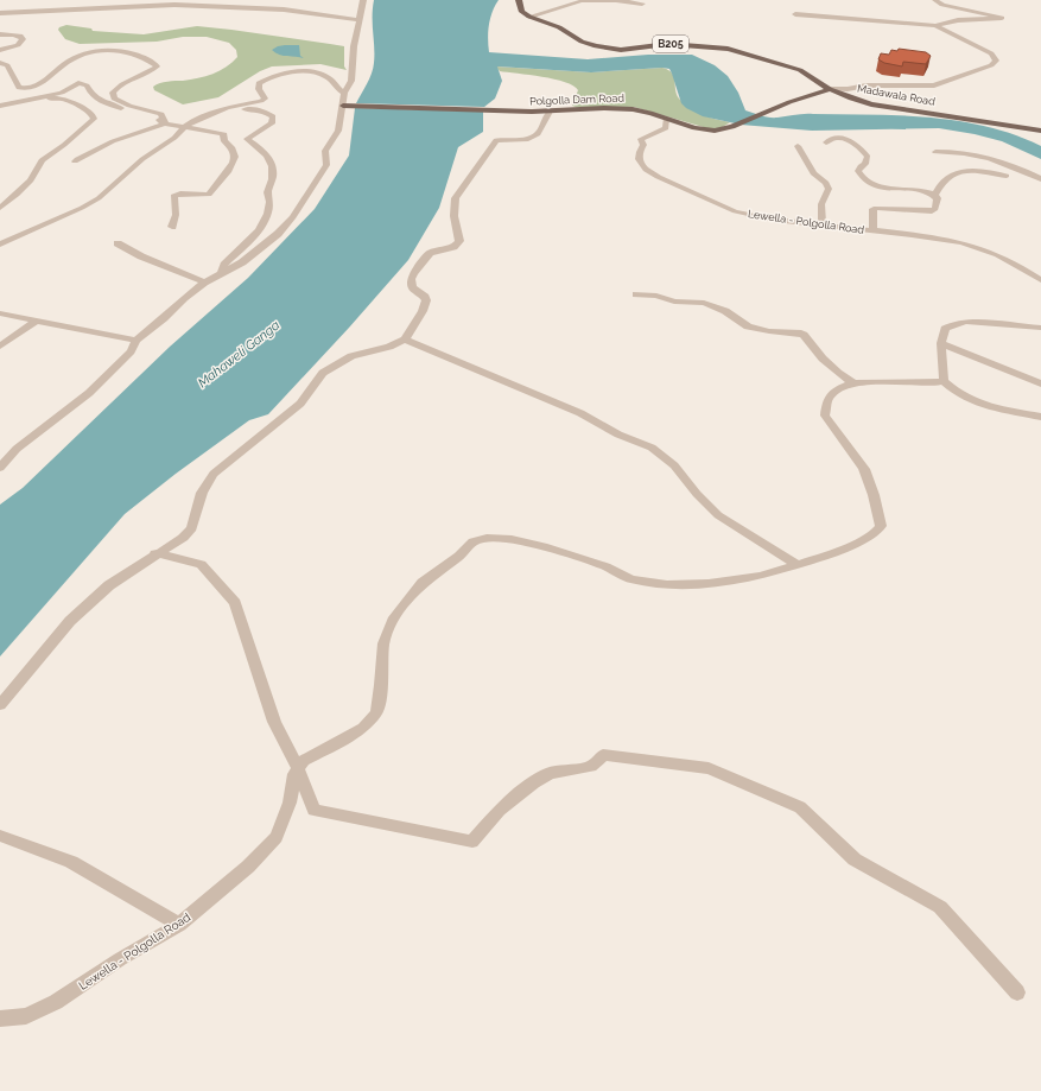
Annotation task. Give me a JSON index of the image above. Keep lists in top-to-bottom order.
{
  "streets": {
    "main road": ["B205", "Madawala Road", "Polgolla Dam Road"],
    "street": ["Lewella - Polgolla Road"]
  },
  "crossings": [
    ["Madawala Road", "Polgolla Dam Road"],
    ["Polgolla Dam Road", "Lewella - Polgolla Road"]
  ],
  "water": ["Mahaweli Ganga"]
}
